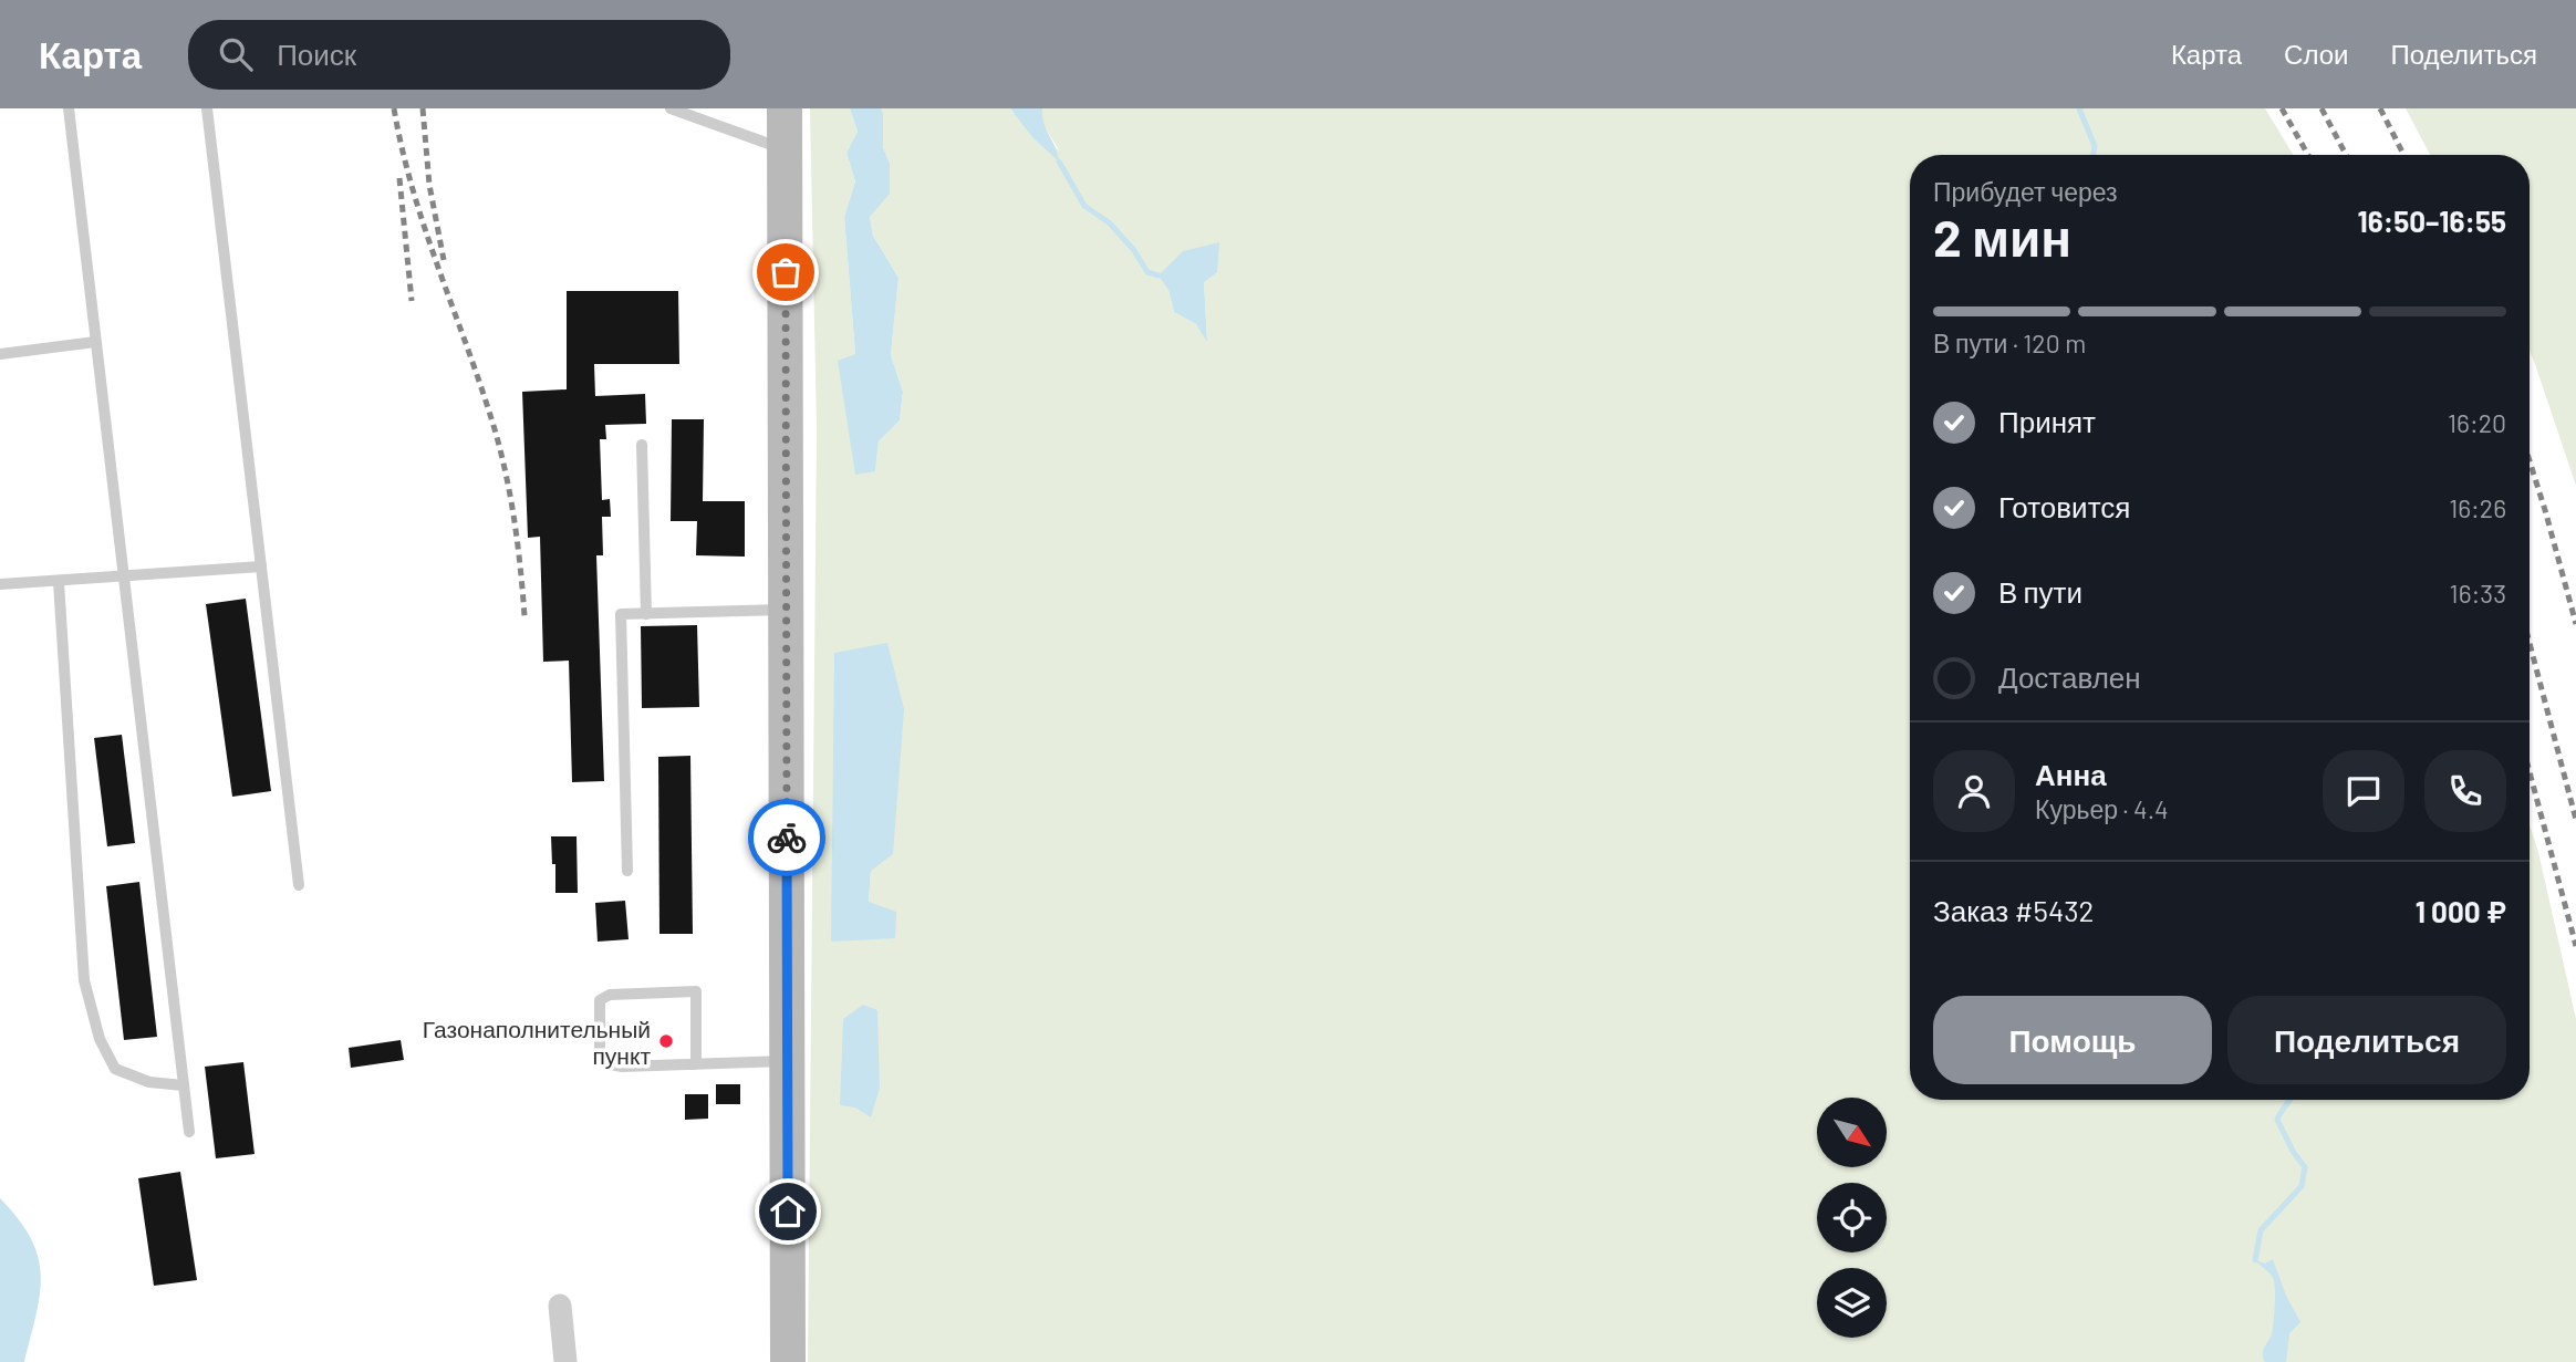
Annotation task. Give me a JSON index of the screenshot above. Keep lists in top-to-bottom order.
{
  "places": ["Газонаполнительный пункт"],
  "north": "bottom right",
  "page": {
    "header": "Карта",
    "search": "Поиск",
    "nav": ["Карта", "Слои", "Поделиться"],
    "heading": ["2 мин", "Прибудет через", "16:50–16:55"],
    "panel": [
      "Анна",
      "Курьер · 4.4",
      "Заказ #5432",
      "1 000 ₽"
    ],
    "bar": "В пути · 120 m",
    "list": [
      ["Принят", "16:20"],
      ["Готовится", "16:26"],
      ["В пути", "16:33"],
      "Доставлен"
    ],
    "buttons": ["Помощь", "Поделиться"]
  }
}
